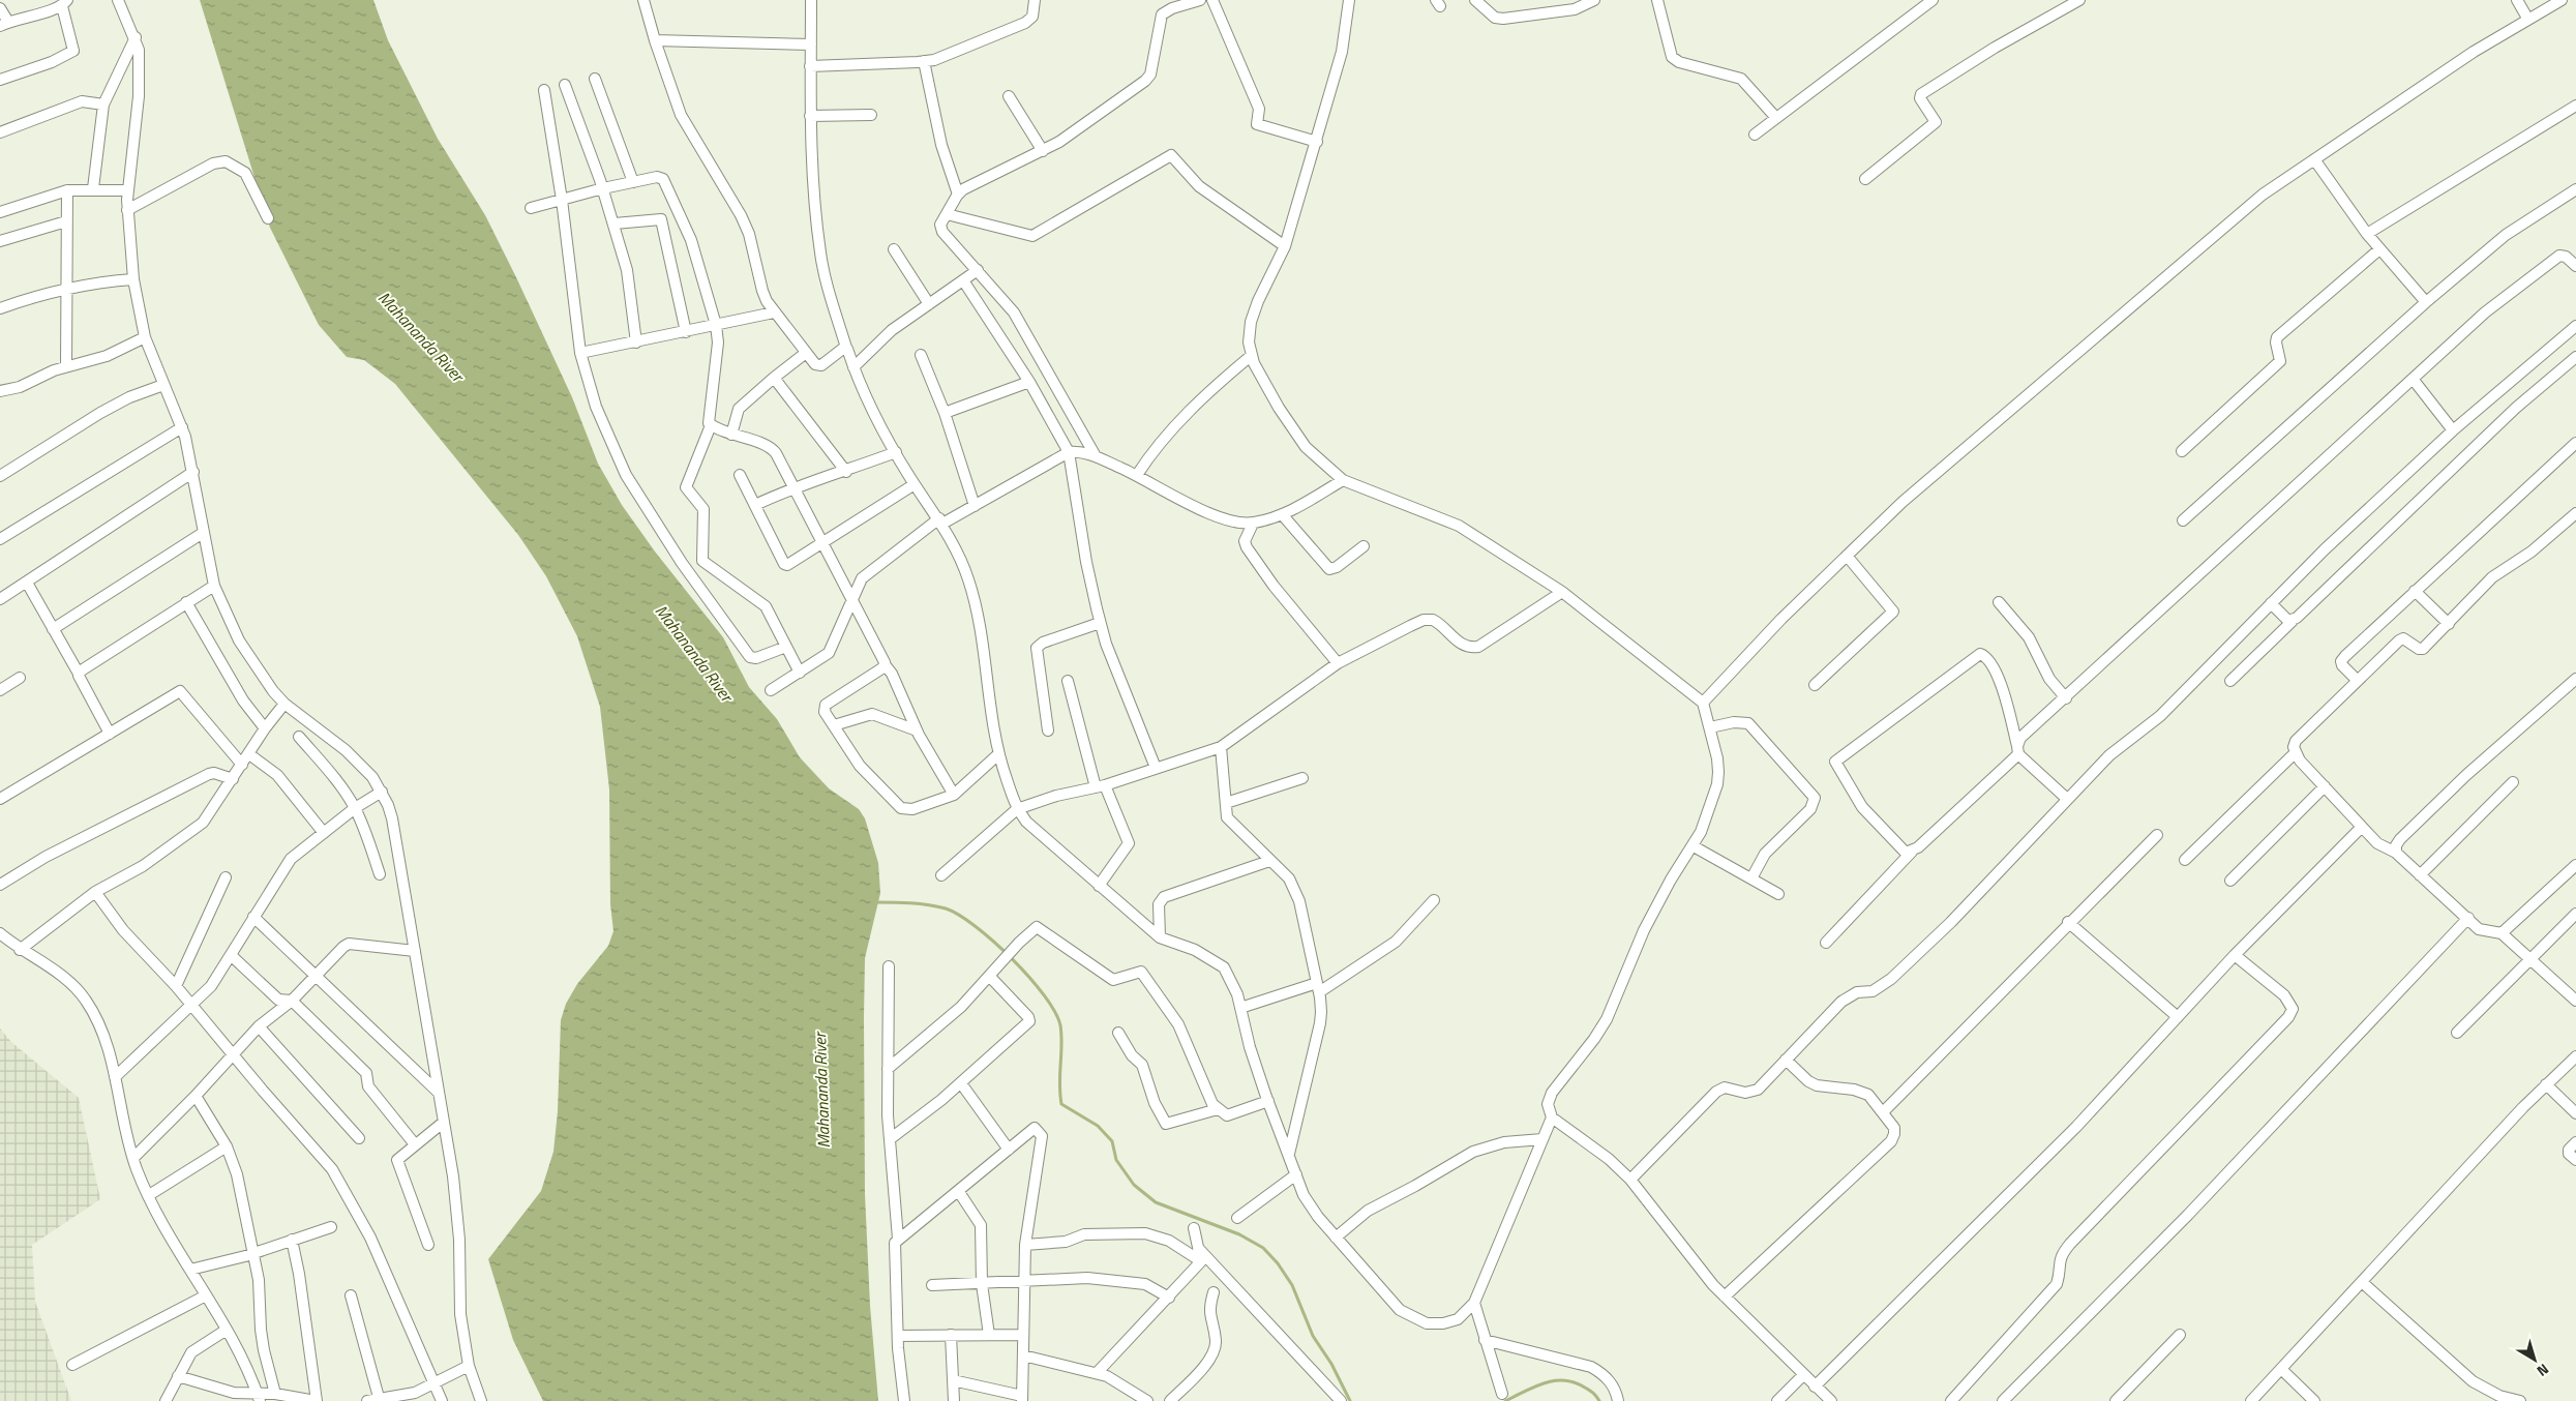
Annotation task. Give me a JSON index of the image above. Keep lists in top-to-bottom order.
{
  "water": ["Mahananda River"],
  "north": "bottom right"
}
